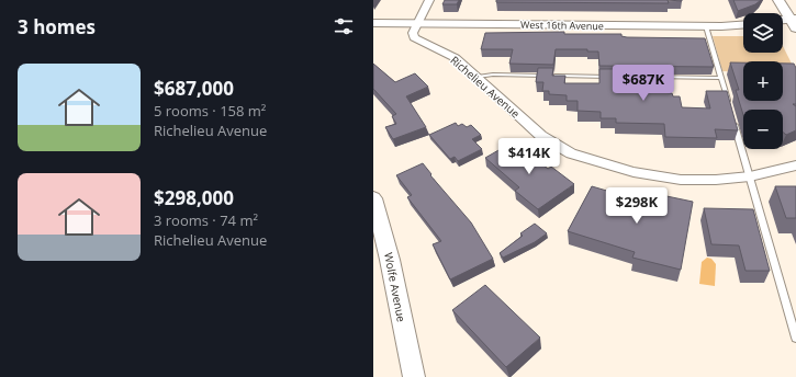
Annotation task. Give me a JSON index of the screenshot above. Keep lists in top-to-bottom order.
{
  "streets": {
    "street": ["West 16th Avenue", "Richelieu Avenue", "Wolfe Avenue"]
  },
  "crossings": [
    ["West 16th Avenue", "Richelieu Avenue"]
  ],
  "page": {
    "heading": "3 homes",
    "map_buttons": ["+", "−"],
    "list": [
      {
        "name": "$687,000",
        "note": "5 rooms · 158 m² · Richelieu Avenue"
      },
      {
        "name": "$298,000",
        "note": "3 rooms · 74 m² · Richelieu Avenue"
      }
    ],
    "price": ["$687K", "$414K", "$298K"]
  }
}
